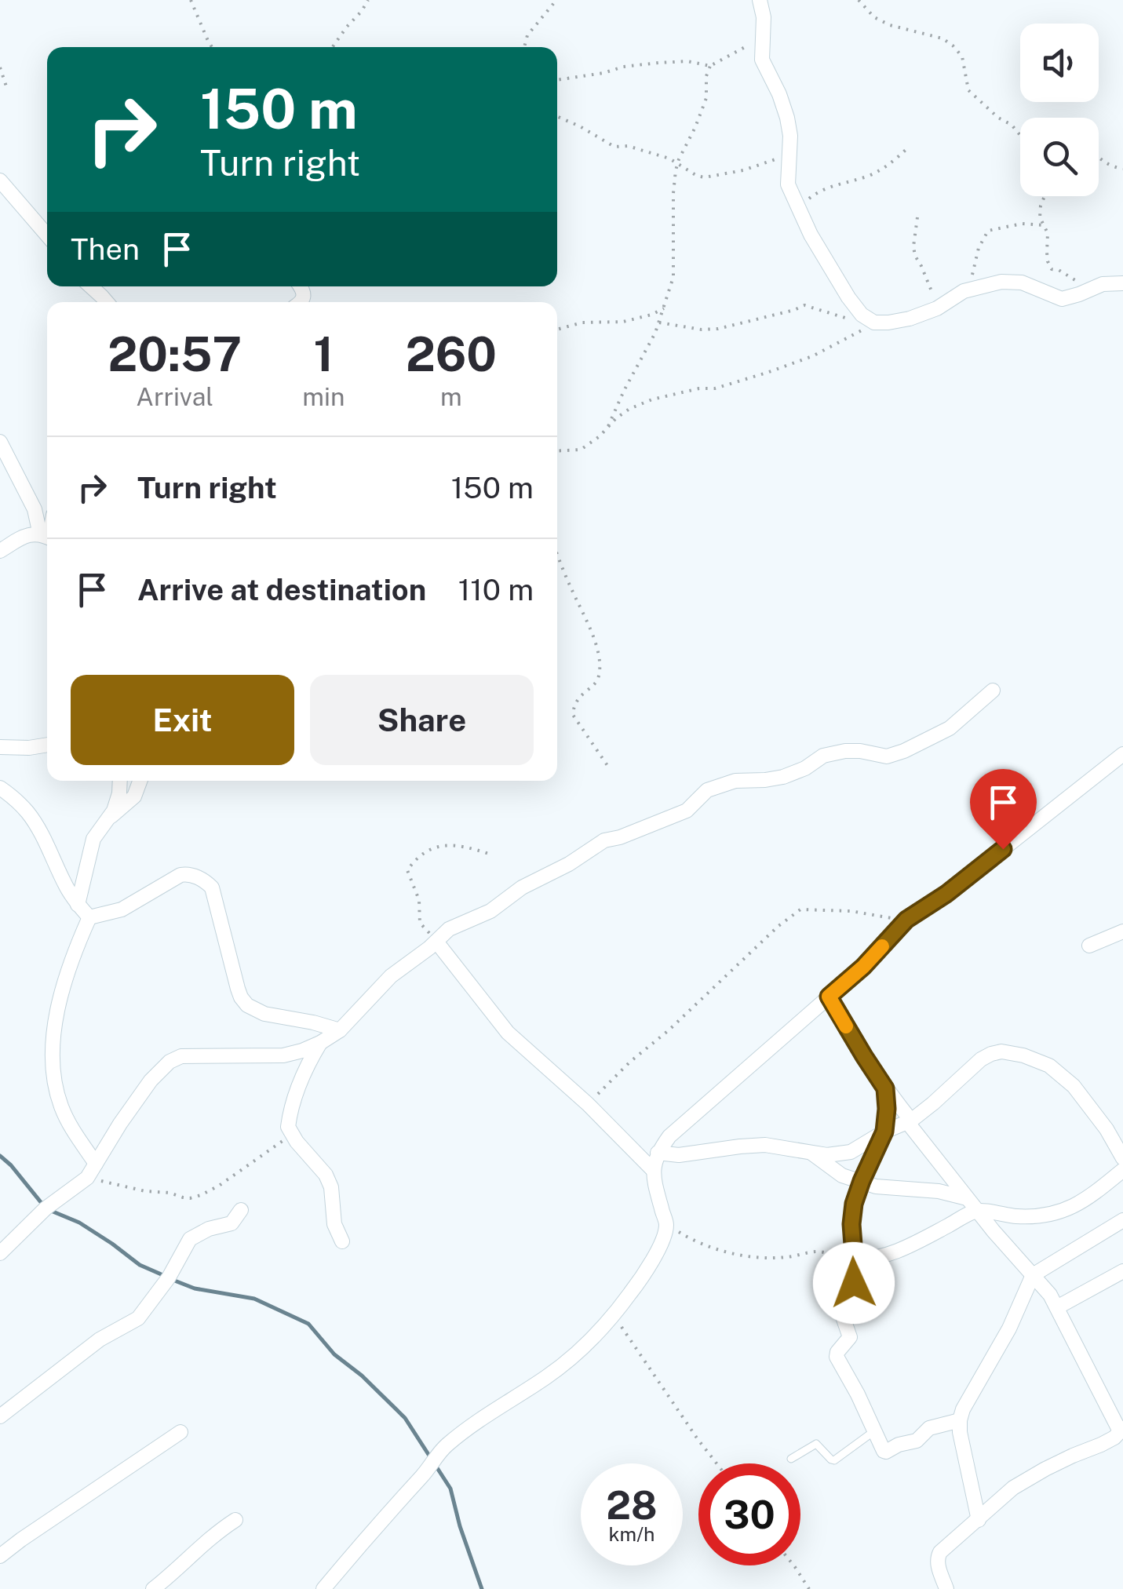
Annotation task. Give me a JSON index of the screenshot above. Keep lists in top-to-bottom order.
{
  "page": {
    "turn": ["150 m", "Turn right"],
    "then": "Then",
    "eta": [
      "20:57",
      "Arrival",
      "1",
      "min",
      "260",
      "m"
    ],
    "list": [
      {
        "name": "Turn right",
        "value": "150 m"
      },
      {
        "name": "Arrive at destination",
        "value": "110 m"
      }
    ],
    "buttons": ["Exit", "Share"],
    "speed": "28 km/h",
    "limit": "30"
  }
}
